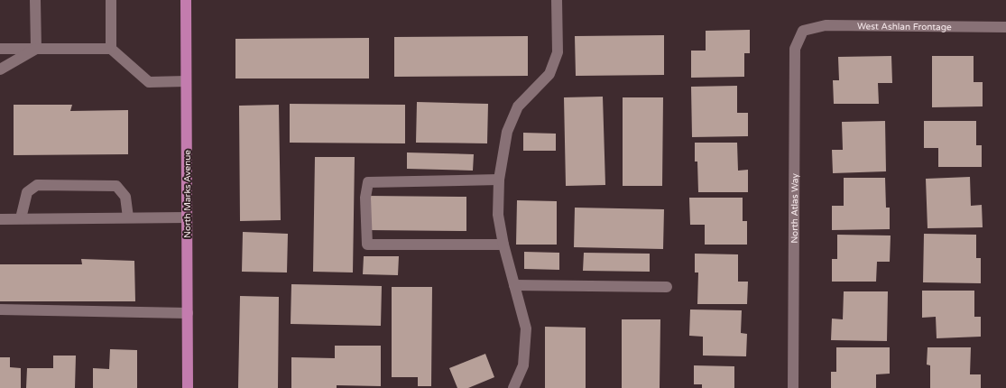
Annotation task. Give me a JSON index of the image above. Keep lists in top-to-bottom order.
{
  "streets": {
    "main road": ["North Marks Avenue"],
    "street": ["West Ashlan Frontage", "North Atlas Way"]
  },
  "crossings": [
    ["West Ashlan Frontage", "North Atlas Way"]
  ]
}
